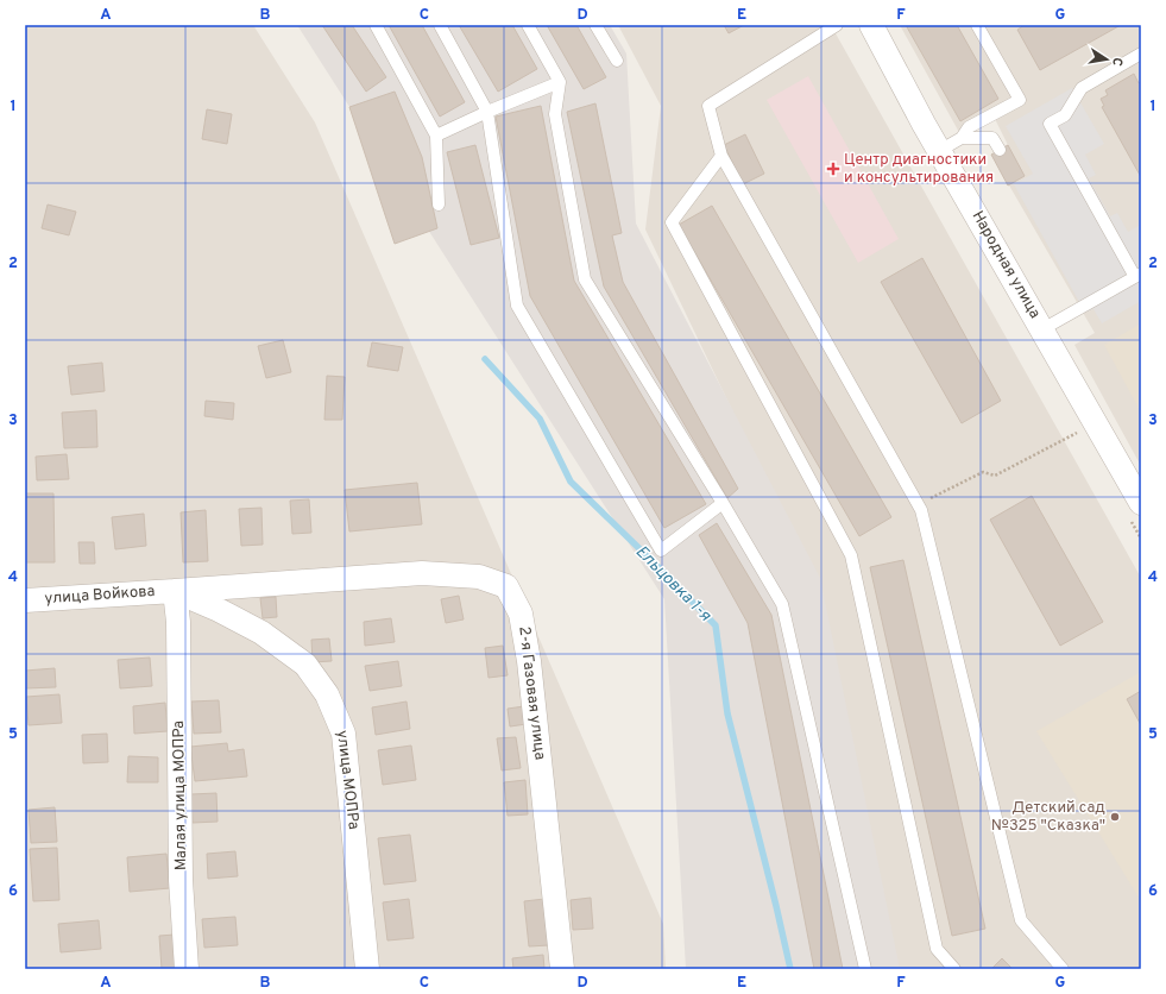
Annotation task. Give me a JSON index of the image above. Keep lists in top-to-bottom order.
{
  "streets": {
    "street": [
      "Народная улица",
      "улица Войкова",
      "2-я Газовая улица",
      "улица МОПРа",
      "Малая улица МОПРа"
    ]
  },
  "crossings": [
    ["улица Войкова", "2-я Газовая улица"],
    ["улица Войкова", "улица МОПРа"],
    ["улица Войкова", "Малая улица МОПРа"],
    ["2-я Газовая улица", "улица МОПРа"],
    ["2-я Газовая улица", "Малая улица МОПРа"],
    ["улица МОПРа", "Малая улица МОПРа"]
  ],
  "water": ["Ельцовка 1-я"],
  "places": {
    "health": ["Центр диагностики и консультирования"],
    "other": ["Детский сад №325 \"Сказка\""]
  },
  "north": "right",
  "grid": {
    "columns": [
      "A",
      "B",
      "C",
      "D",
      "E",
      "F",
      "G"
    ],
    "rows": [
      "1",
      "2",
      "3",
      "4",
      "5",
      "6"
    ]
  }
}
